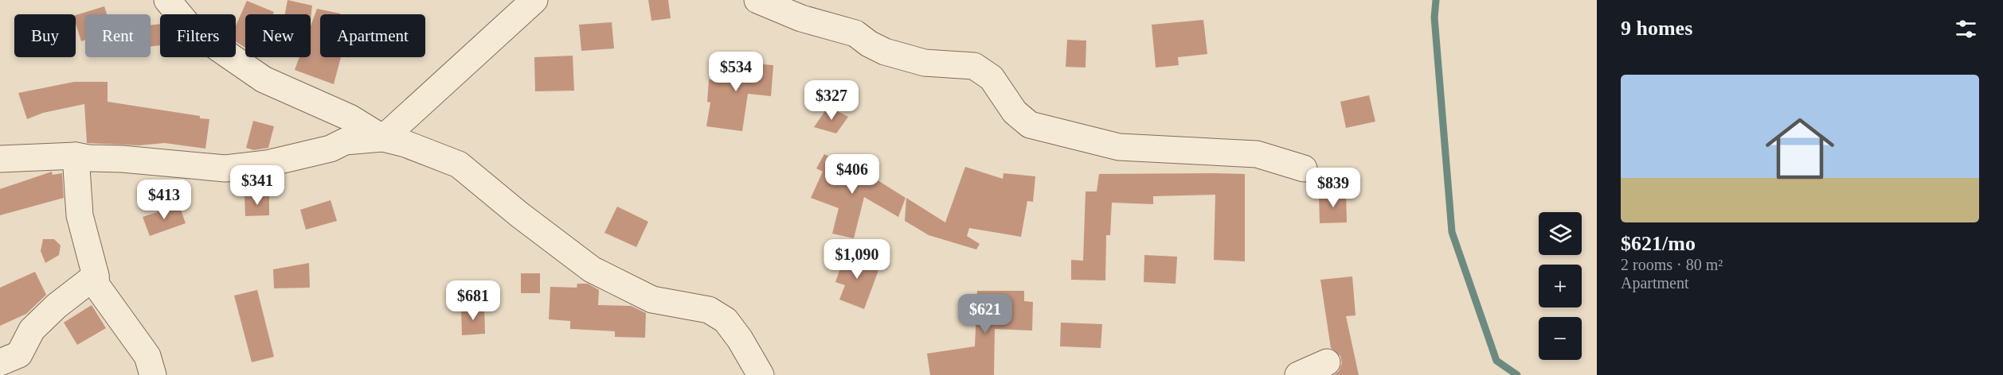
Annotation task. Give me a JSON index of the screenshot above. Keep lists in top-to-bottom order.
{
  "page": {
    "heading": "9 homes",
    "chip": [
      "Buy",
      "Rent",
      "Filters",
      "New",
      "Apartment"
    ],
    "price": [
      "$534",
      "$327",
      "$406",
      "$341",
      "$839",
      "$413",
      "$1,090",
      "$681",
      "$621"
    ],
    "list": [
      {
        "name": "$621/mo",
        "note": "2 rooms · 80 m² · Apartment"
      }
    ],
    "map_buttons": ["+", "−"]
  }
}
